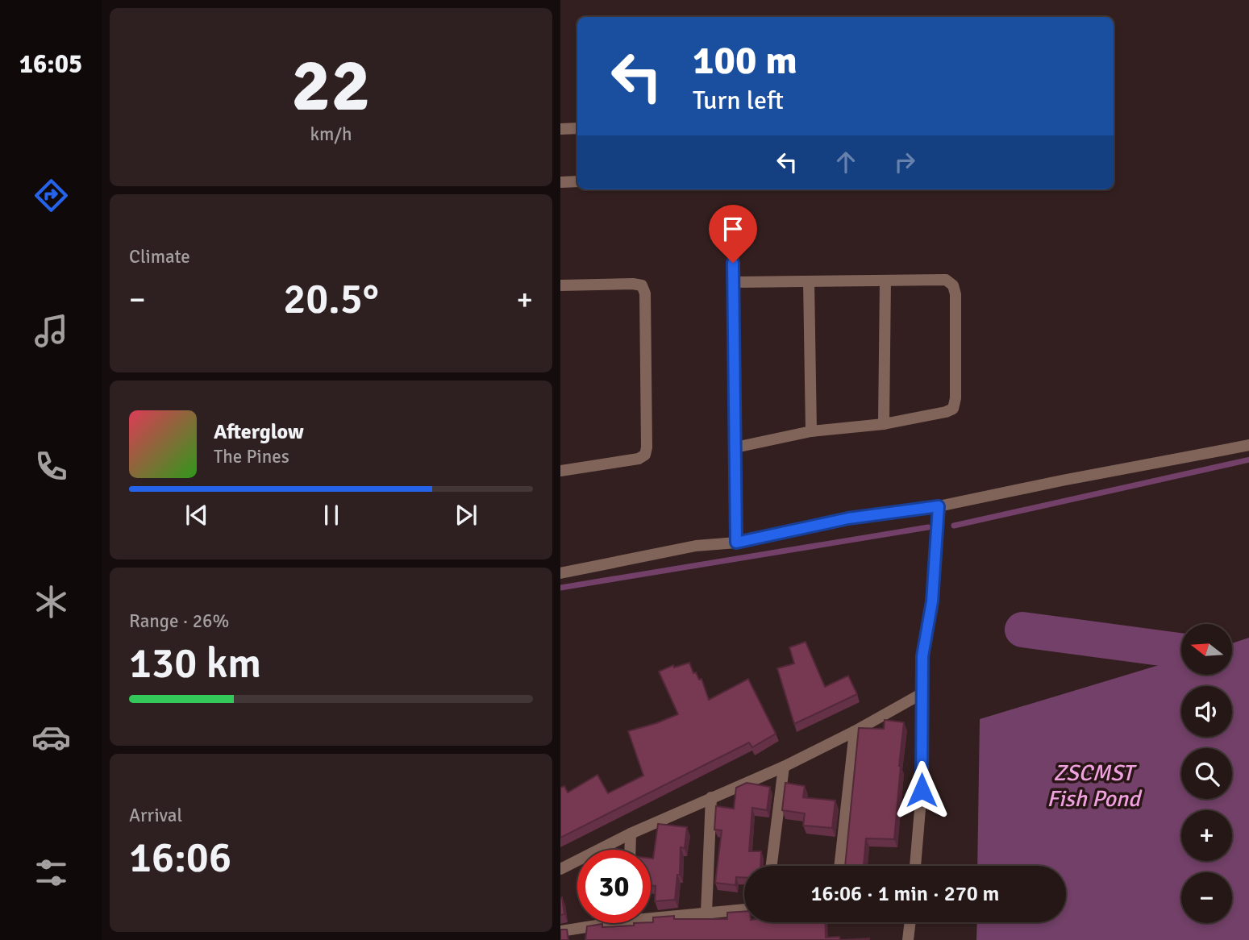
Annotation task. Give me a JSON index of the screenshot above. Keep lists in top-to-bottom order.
{
  "water": ["ZSCMST Fish Pond"],
  "north": "left",
  "page": {
    "tabs": "16:05",
    "tile": [
      ["22", "km/h"],
      "Climate",
      ["Range · 26%", "130 km"],
      ["Arrival", "16:06"]
    ],
    "turn": ["100 m", "Turn left"],
    "heat": ["−", "20.5°", "+"],
    "song": ["Afterglow", "The Pines"],
    "map_buttons": ["+", "−"],
    "limit": "30",
    "trip": "16:06 · 1 min · 270 m"
  }
}
